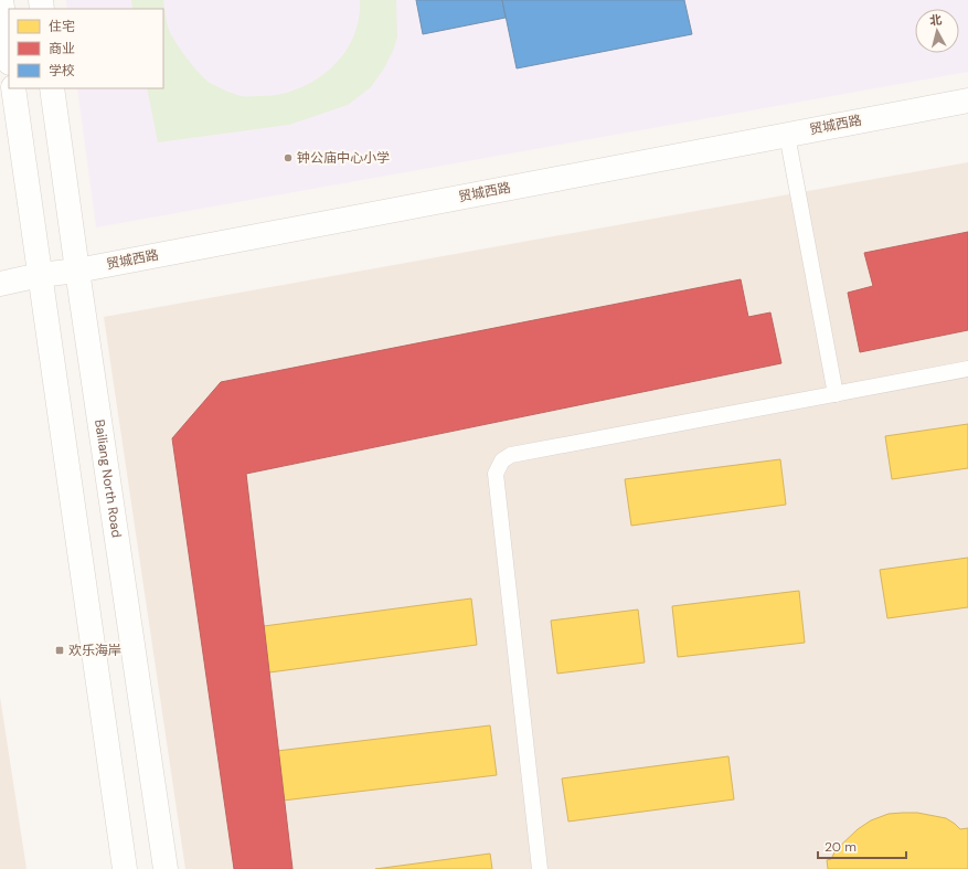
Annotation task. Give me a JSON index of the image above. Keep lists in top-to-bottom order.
{
  "streets": {
    "street": ["贸城西路", "Bailiang North Road"]
  },
  "crossings": [
    ["贸城西路", "Bailiang North Road"]
  ],
  "places": {
    "other": ["钟公庙中心小学"],
    "transit": ["欢乐海岸"]
  },
  "legend": ["住宅", "商业", "学校"],
  "scale_bar": "20 m",
  "north": "top"
}
